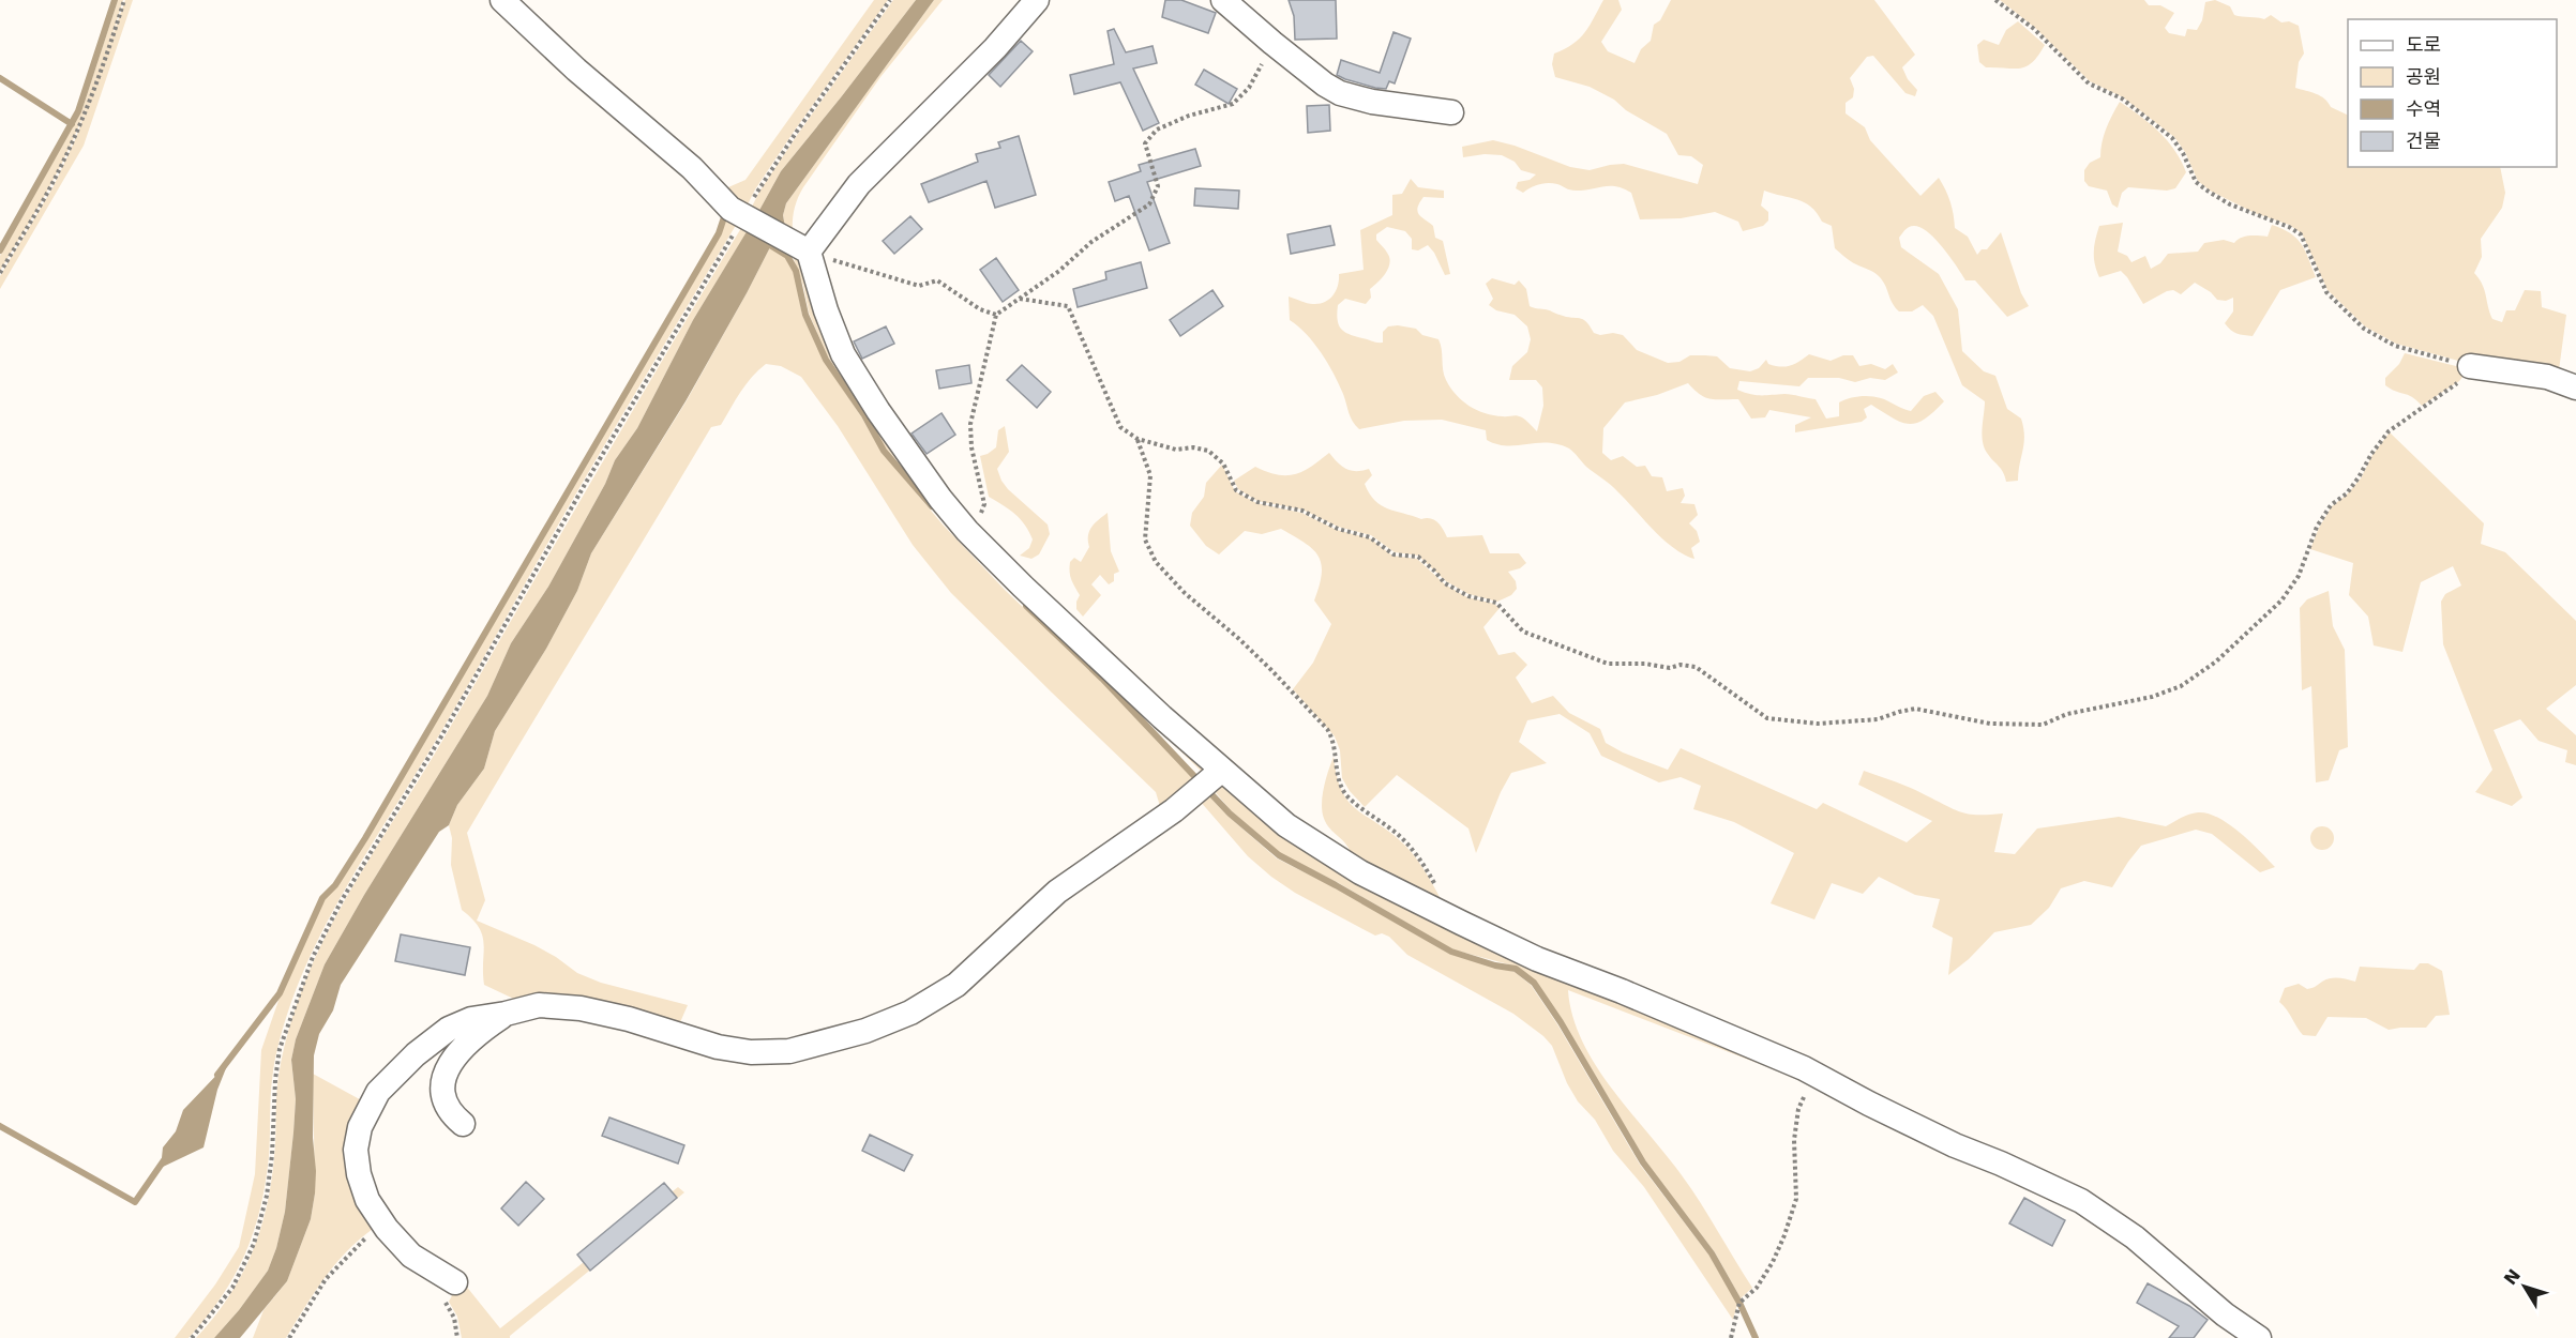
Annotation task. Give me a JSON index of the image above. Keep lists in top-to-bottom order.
{
  "legend": [
    "도로",
    "공원",
    "수역",
    "건물"
  ],
  "north": "top left"
}
